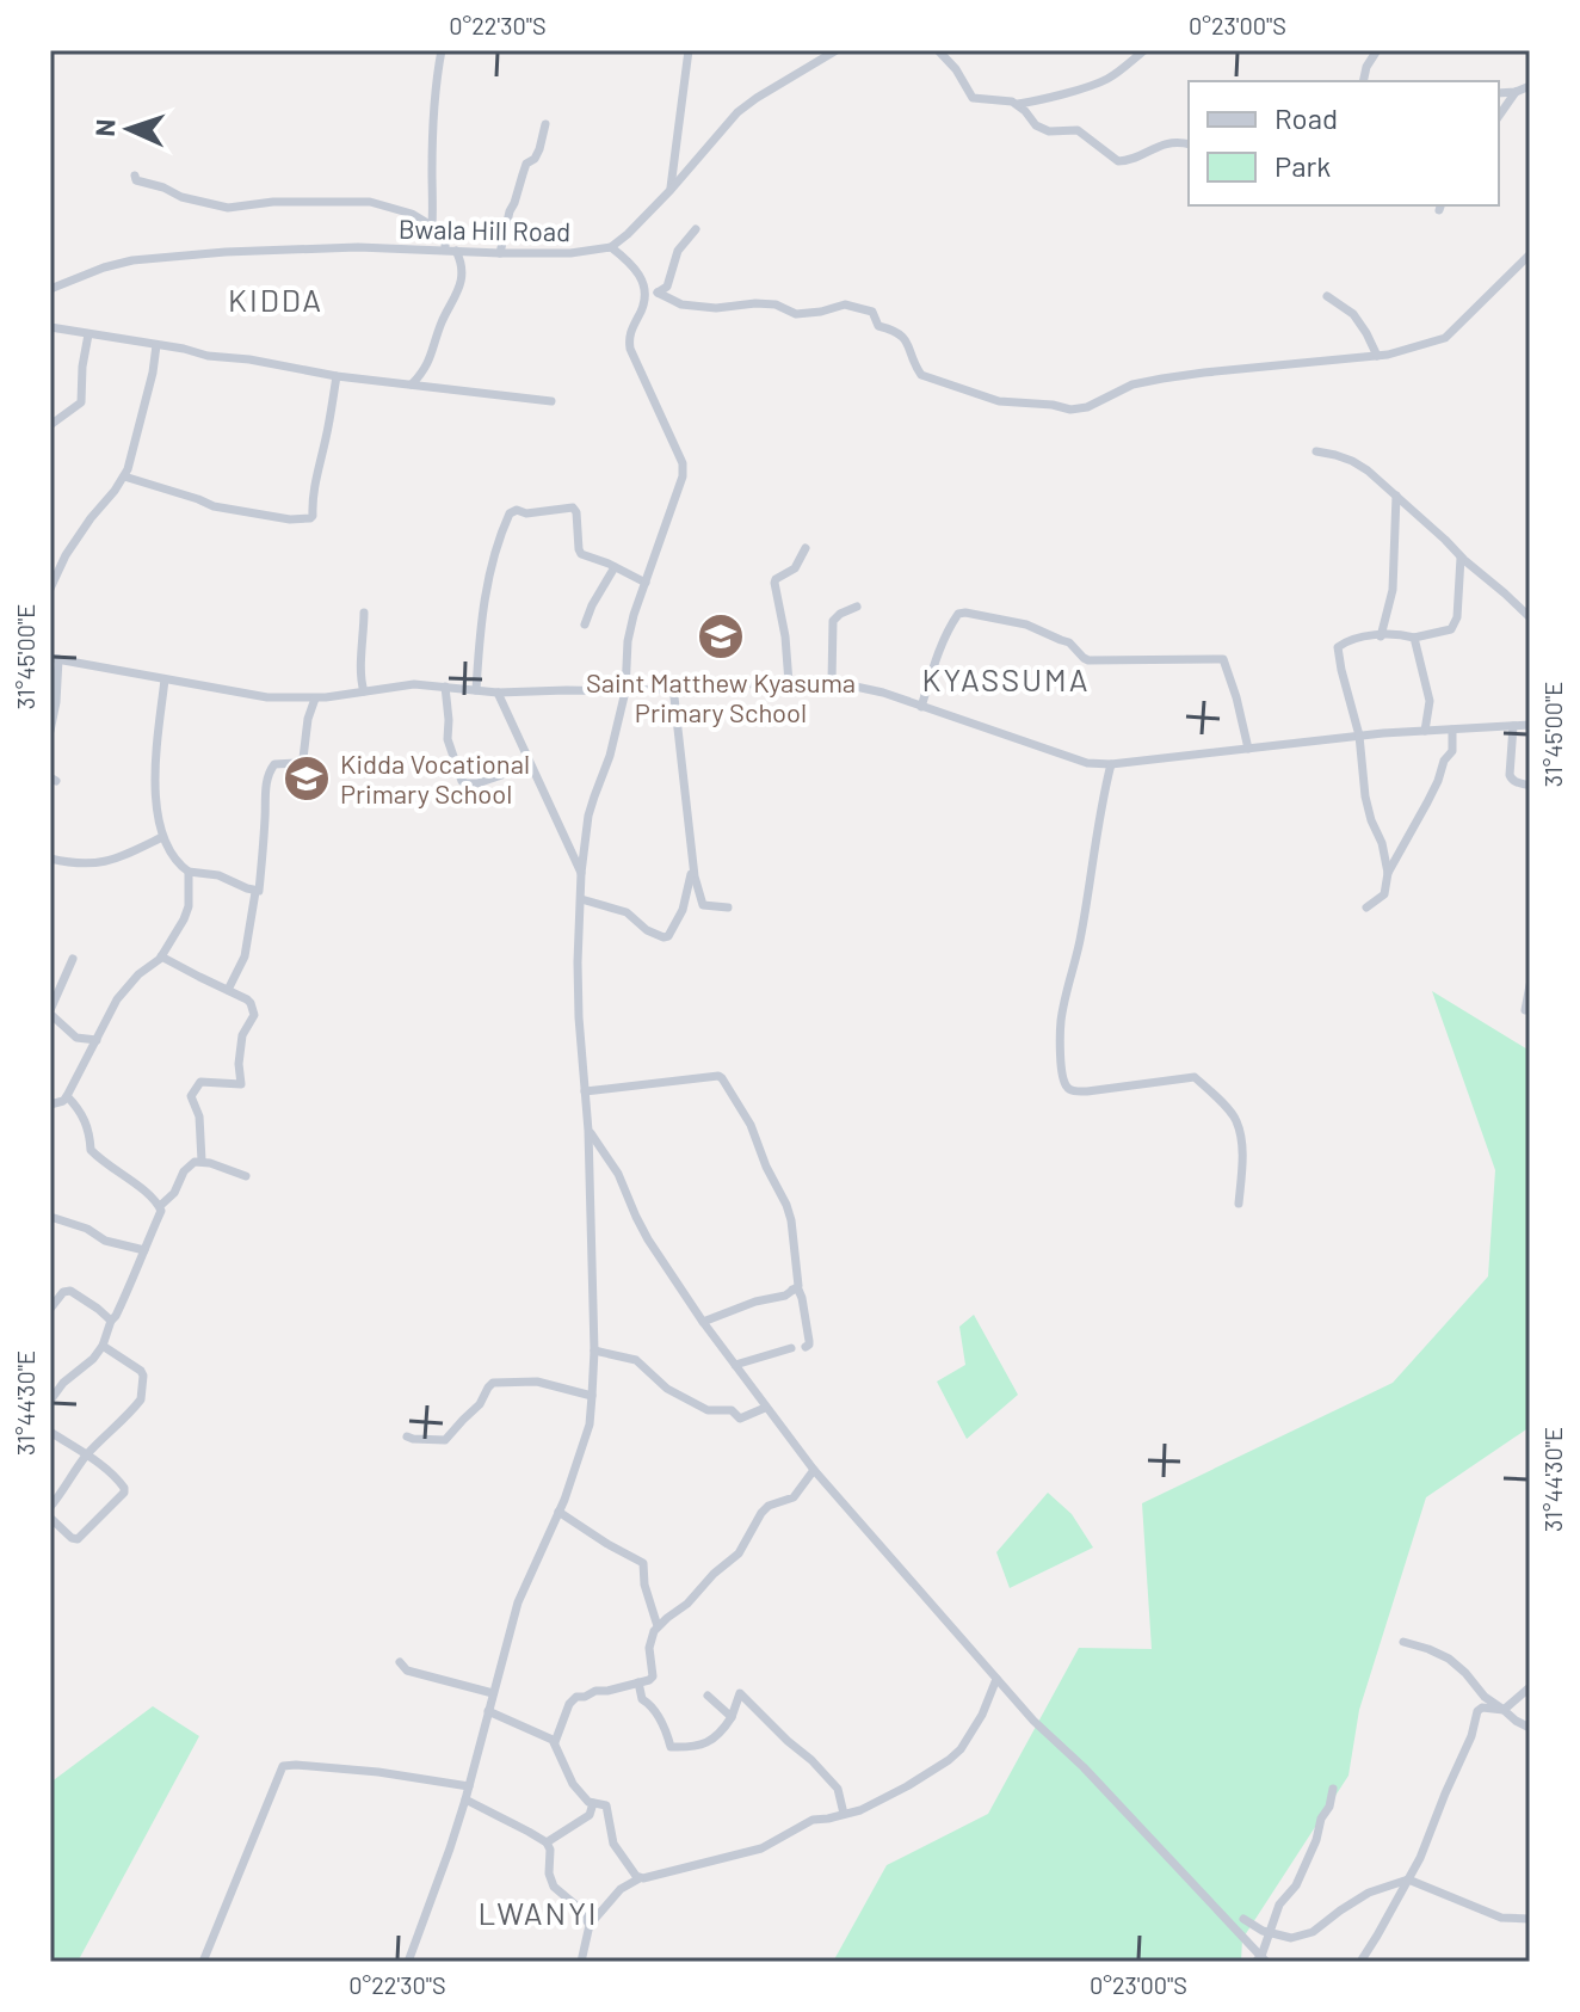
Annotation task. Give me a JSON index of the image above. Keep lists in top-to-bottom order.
{
  "streets": {
    "street": ["Bwala Hill Road"]
  },
  "districts": ["KIDDA", "KYASSUMA", "LWANYI"],
  "places": {
    "school or university": ["Saint Matthew Kyasuma Primary School", "Kidda Vocational Primary School"]
  },
  "legend": ["Road", "Park"],
  "north": "left",
  "coordinates": [
    "0°22'30\"S",
    "0°23'00\"S",
    "31°45'00\"E",
    "31°44'30\"E"
  ]
}
